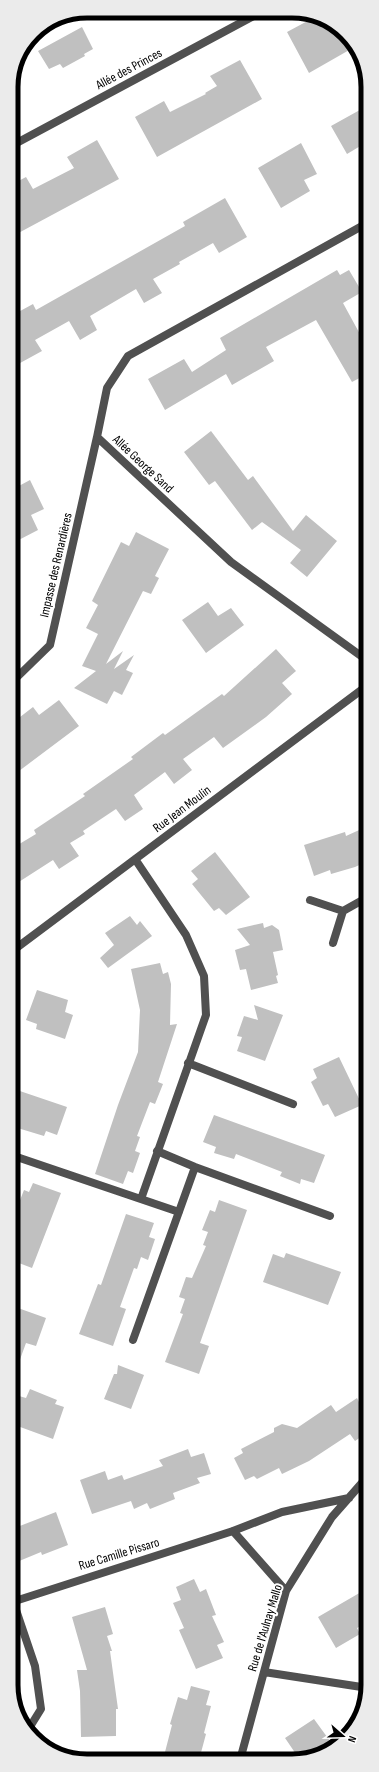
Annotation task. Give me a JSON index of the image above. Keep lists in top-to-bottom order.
{
  "streets": {
    "street": [
      "Allée des Princes",
      "Allée George Sand",
      "Impasse des Renardières",
      "Rue Jean Moulin",
      "Rue Camille Pissaro",
      "Rue de l'Aulnay Mallo"
    ]
  },
  "crossings": [
    ["Allée George Sand", "Impasse des Renardières"],
    ["Rue Camille Pissaro", "Rue de l'Aulnay Mallo"]
  ],
  "north": "right"
}
